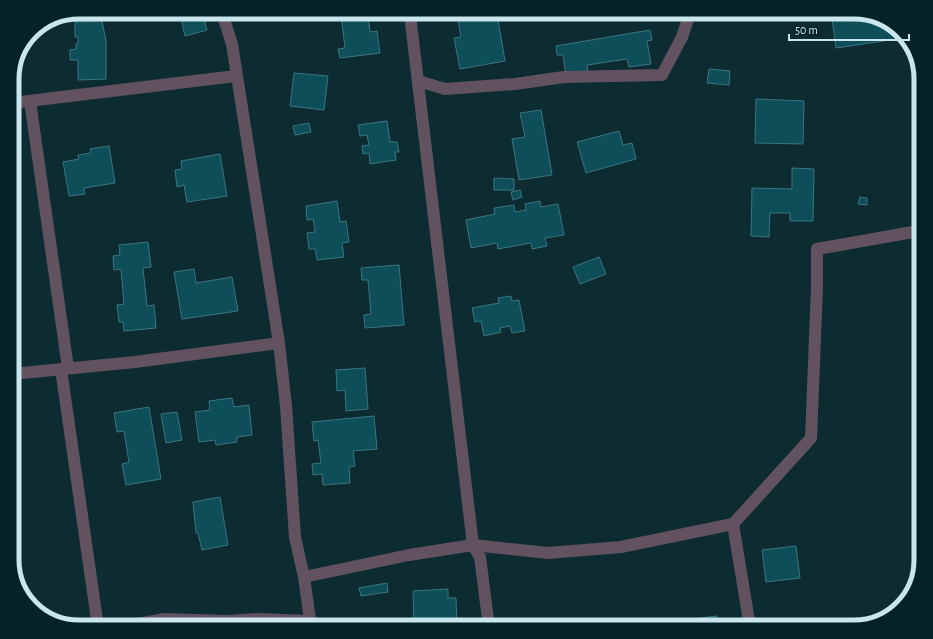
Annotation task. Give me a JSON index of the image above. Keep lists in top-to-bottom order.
{
  "scale_bar": "50 m"
}
